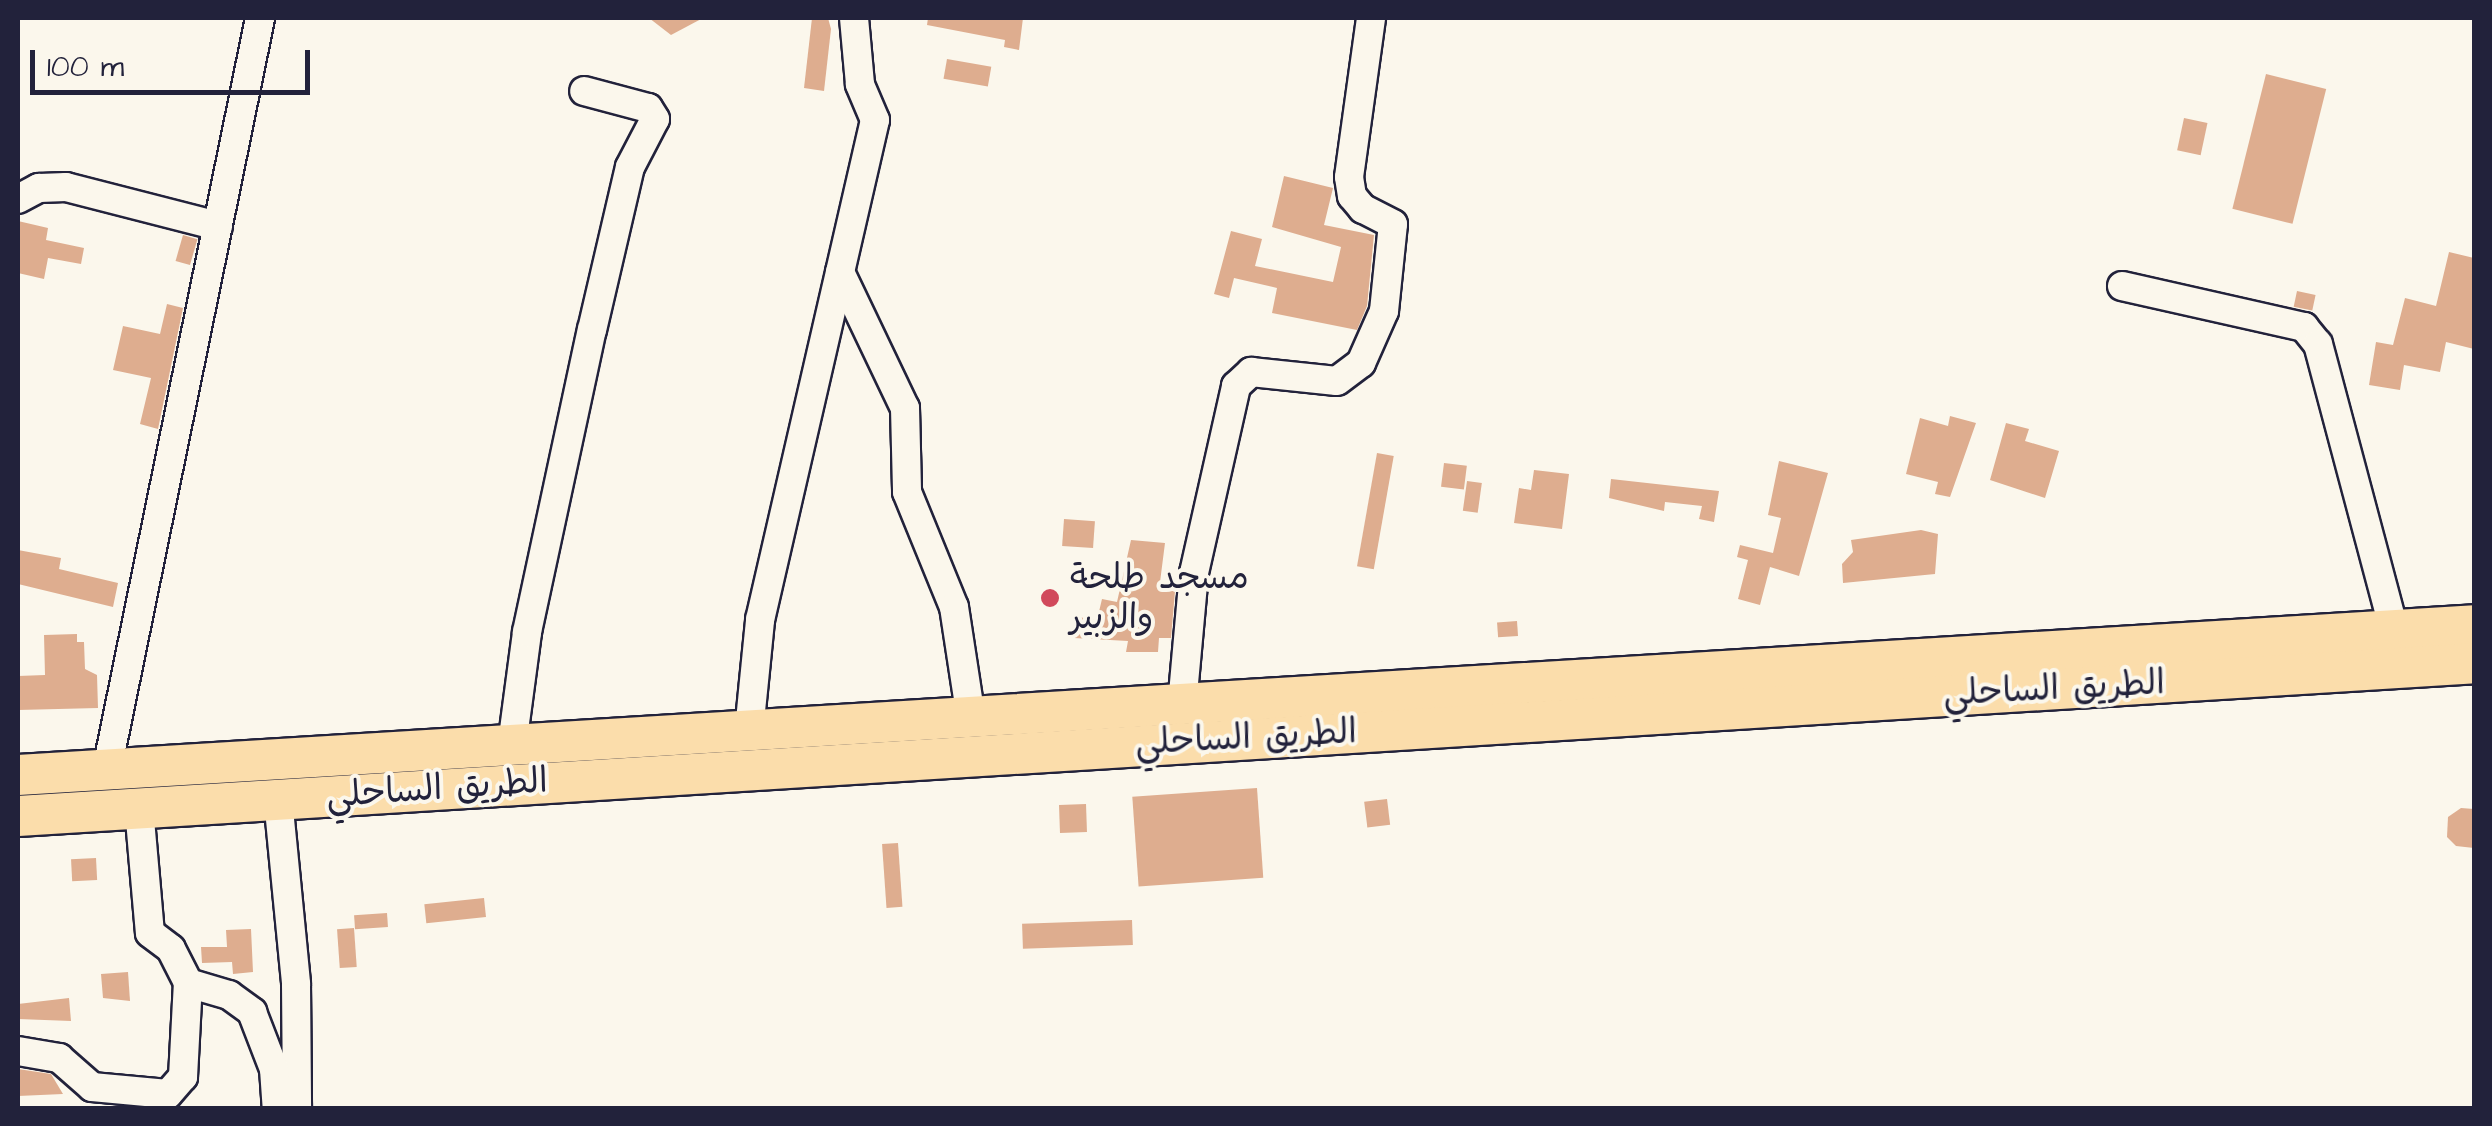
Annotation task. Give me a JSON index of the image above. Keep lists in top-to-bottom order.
{
  "streets": {
    "highway": ["الطريق الساحلي"]
  },
  "places": ["مسجد طلحة والزبير"],
  "scale_bar": "100 m"
}
